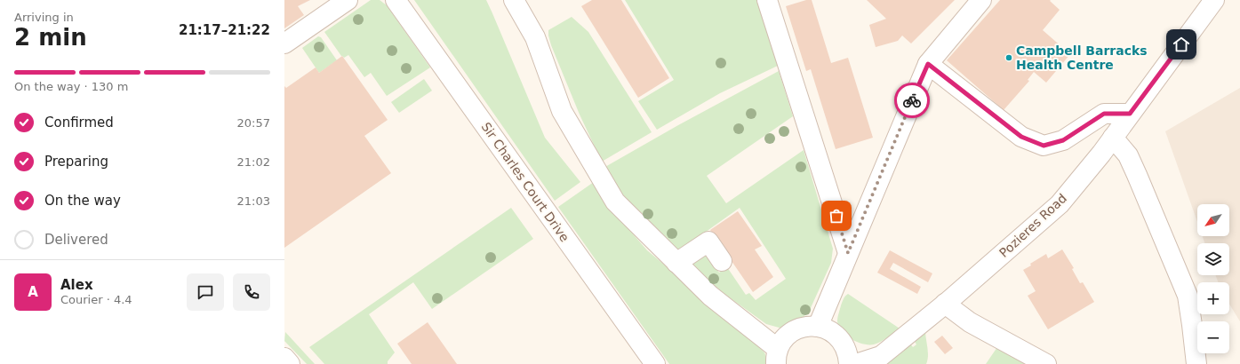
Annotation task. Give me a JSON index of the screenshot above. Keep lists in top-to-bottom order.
{
  "streets": {
    "street": ["Sir Charles Court Drive", "Pozieres Road"]
  },
  "places": ["Campbell Barracks Health Centre"],
  "north": "bottom left",
  "page": {
    "heading": ["2 min", "Arriving in", "21:17–21:22"],
    "panel": ["Alex", "Courier · 4.4"],
    "bar": "On the way · 130 m",
    "list": [
      ["Confirmed", "20:57"],
      ["Preparing", "21:02"],
      ["On the way", "21:03"],
      "Delivered"
    ],
    "map_buttons": ["+", "−"],
    "round": "A"
  }
}
